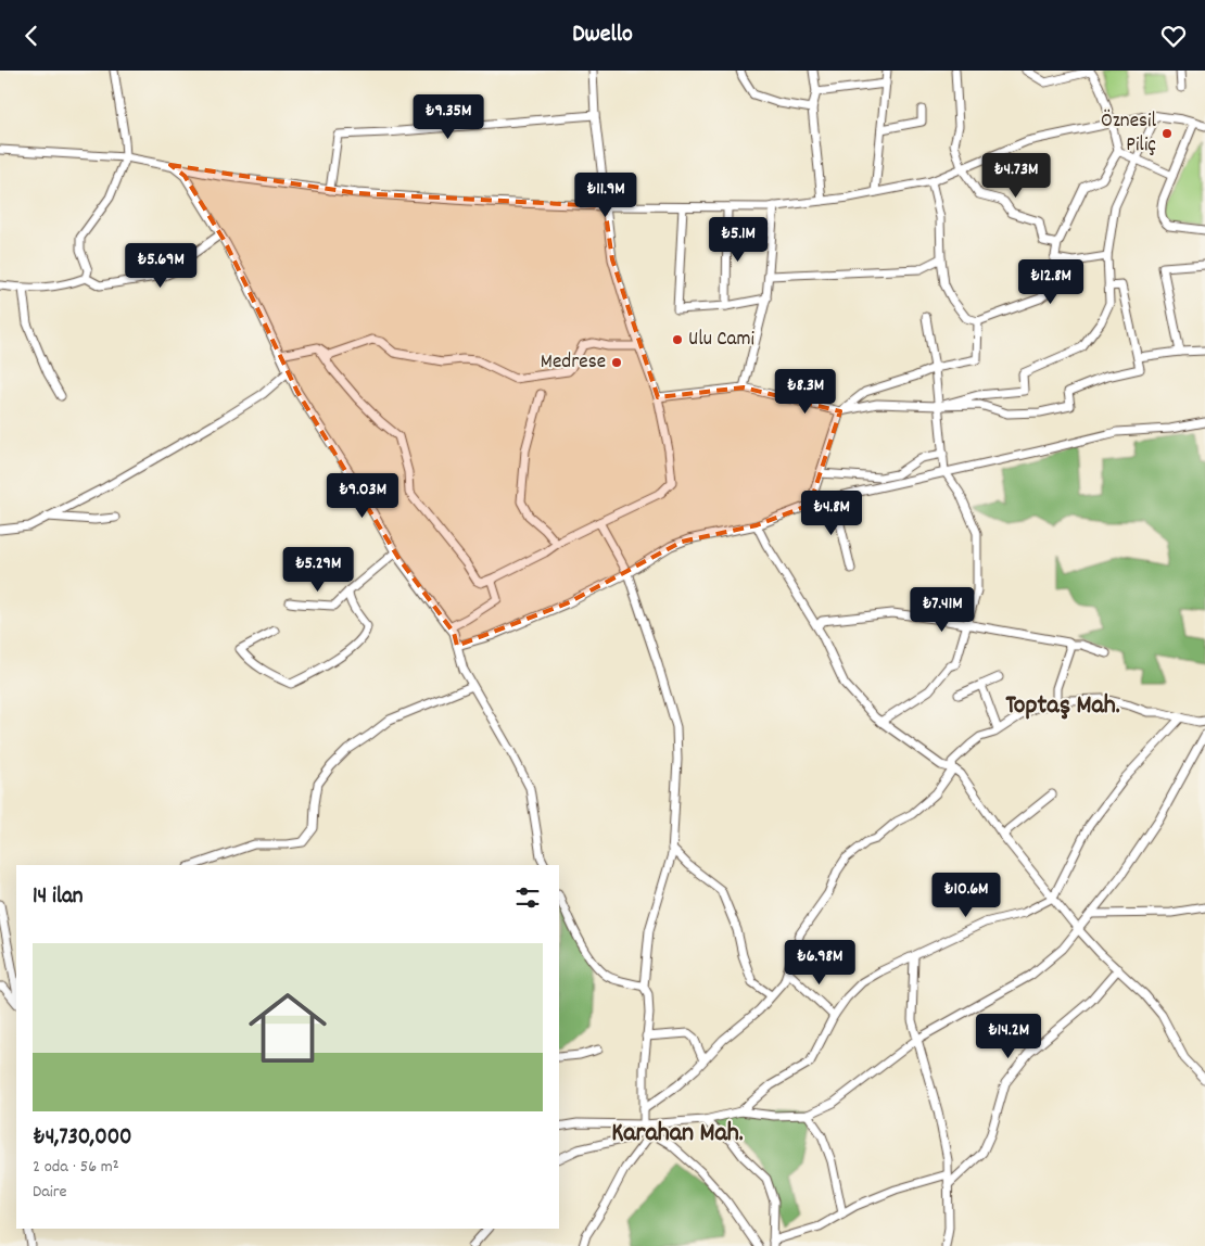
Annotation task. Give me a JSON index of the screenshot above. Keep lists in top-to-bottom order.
{
  "districts": ["Toptaş Mah.", "Karahan Mah."],
  "places": ["Öznesil Piliç", "Ulu Cami", "Medrese"],
  "page": {
    "header": "Dwello",
    "price": [
      "₺9.35M",
      "₺4.73M",
      "₺11.9M",
      "₺5.1M",
      "₺5.69M",
      "₺12.8M",
      "₺8.3M",
      "₺9.03M",
      "₺4.8M",
      "₺5.29M",
      "₺7.41M",
      "₺10.6M",
      "₺6.98M",
      "₺14.2M"
    ],
    "heading": "14 ilan",
    "list": [
      {
        "name": "₺4,730,000",
        "note": "2 oda · 56 m² · Daire"
      }
    ]
  }
}
